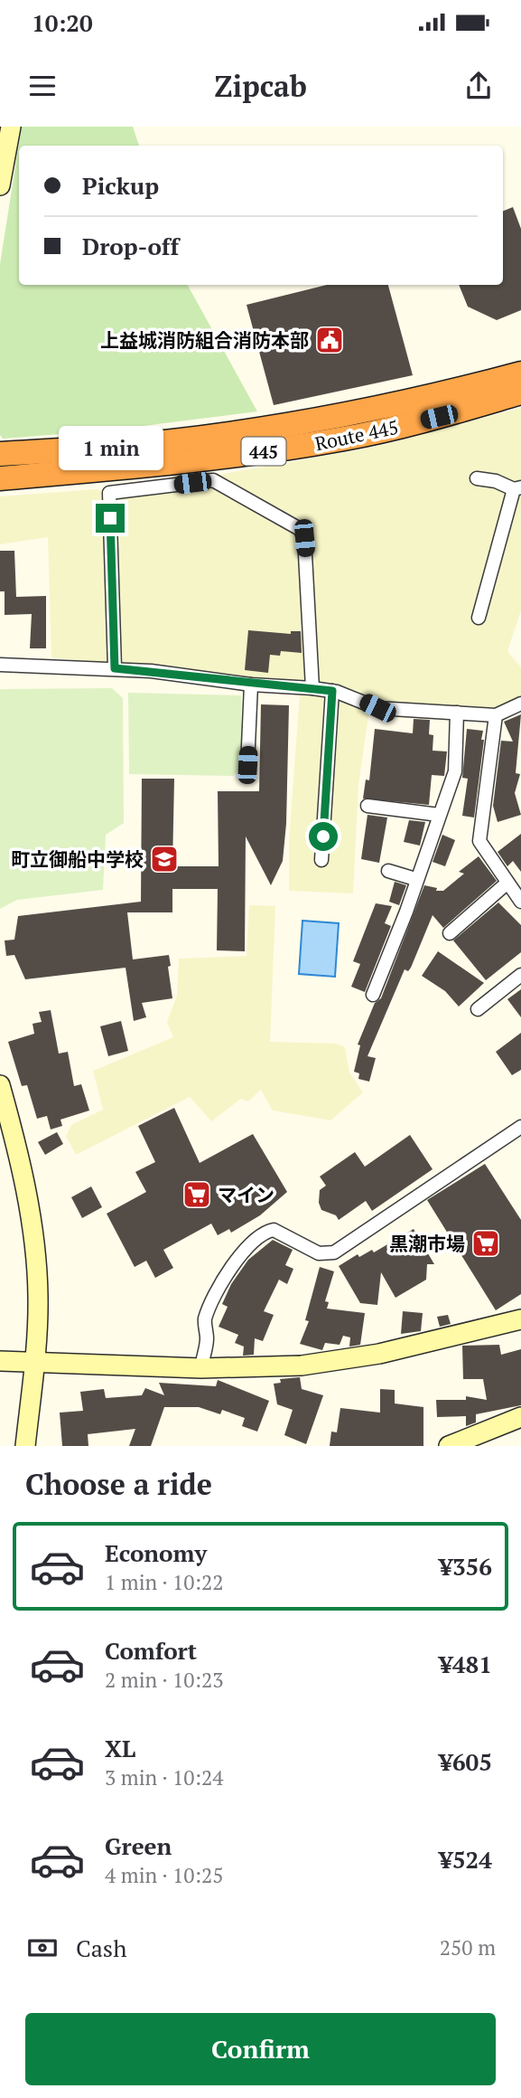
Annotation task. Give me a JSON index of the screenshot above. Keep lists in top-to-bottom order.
{
  "streets": {
    "highway": ["Route 445", "445"]
  },
  "places": {
    "public building": ["上益城消防組合消防本部"],
    "school or university": ["町立御船中学校"],
    "supermarket": ["マイン", "黒潮市場"]
  },
  "page": {
    "status": "10:20",
    "header": "Zipcab",
    "banner": ["Pickup", "Drop-off"],
    "bubble": "1 min",
    "heading": "Choose a ride",
    "list": [
      {
        "name": "Economy",
        "note": "1 min · 10:22",
        "value": "¥356"
      },
      {
        "name": "Comfort",
        "note": "2 min · 10:23",
        "value": "¥481"
      },
      {
        "name": "XL",
        "note": "3 min · 10:24",
        "value": "¥605"
      },
      {
        "name": "Green",
        "note": "4 min · 10:25",
        "value": "¥524"
      }
    ],
    "pay": ["Cash", "250 m"],
    "buttons": "Confirm"
  }
}
